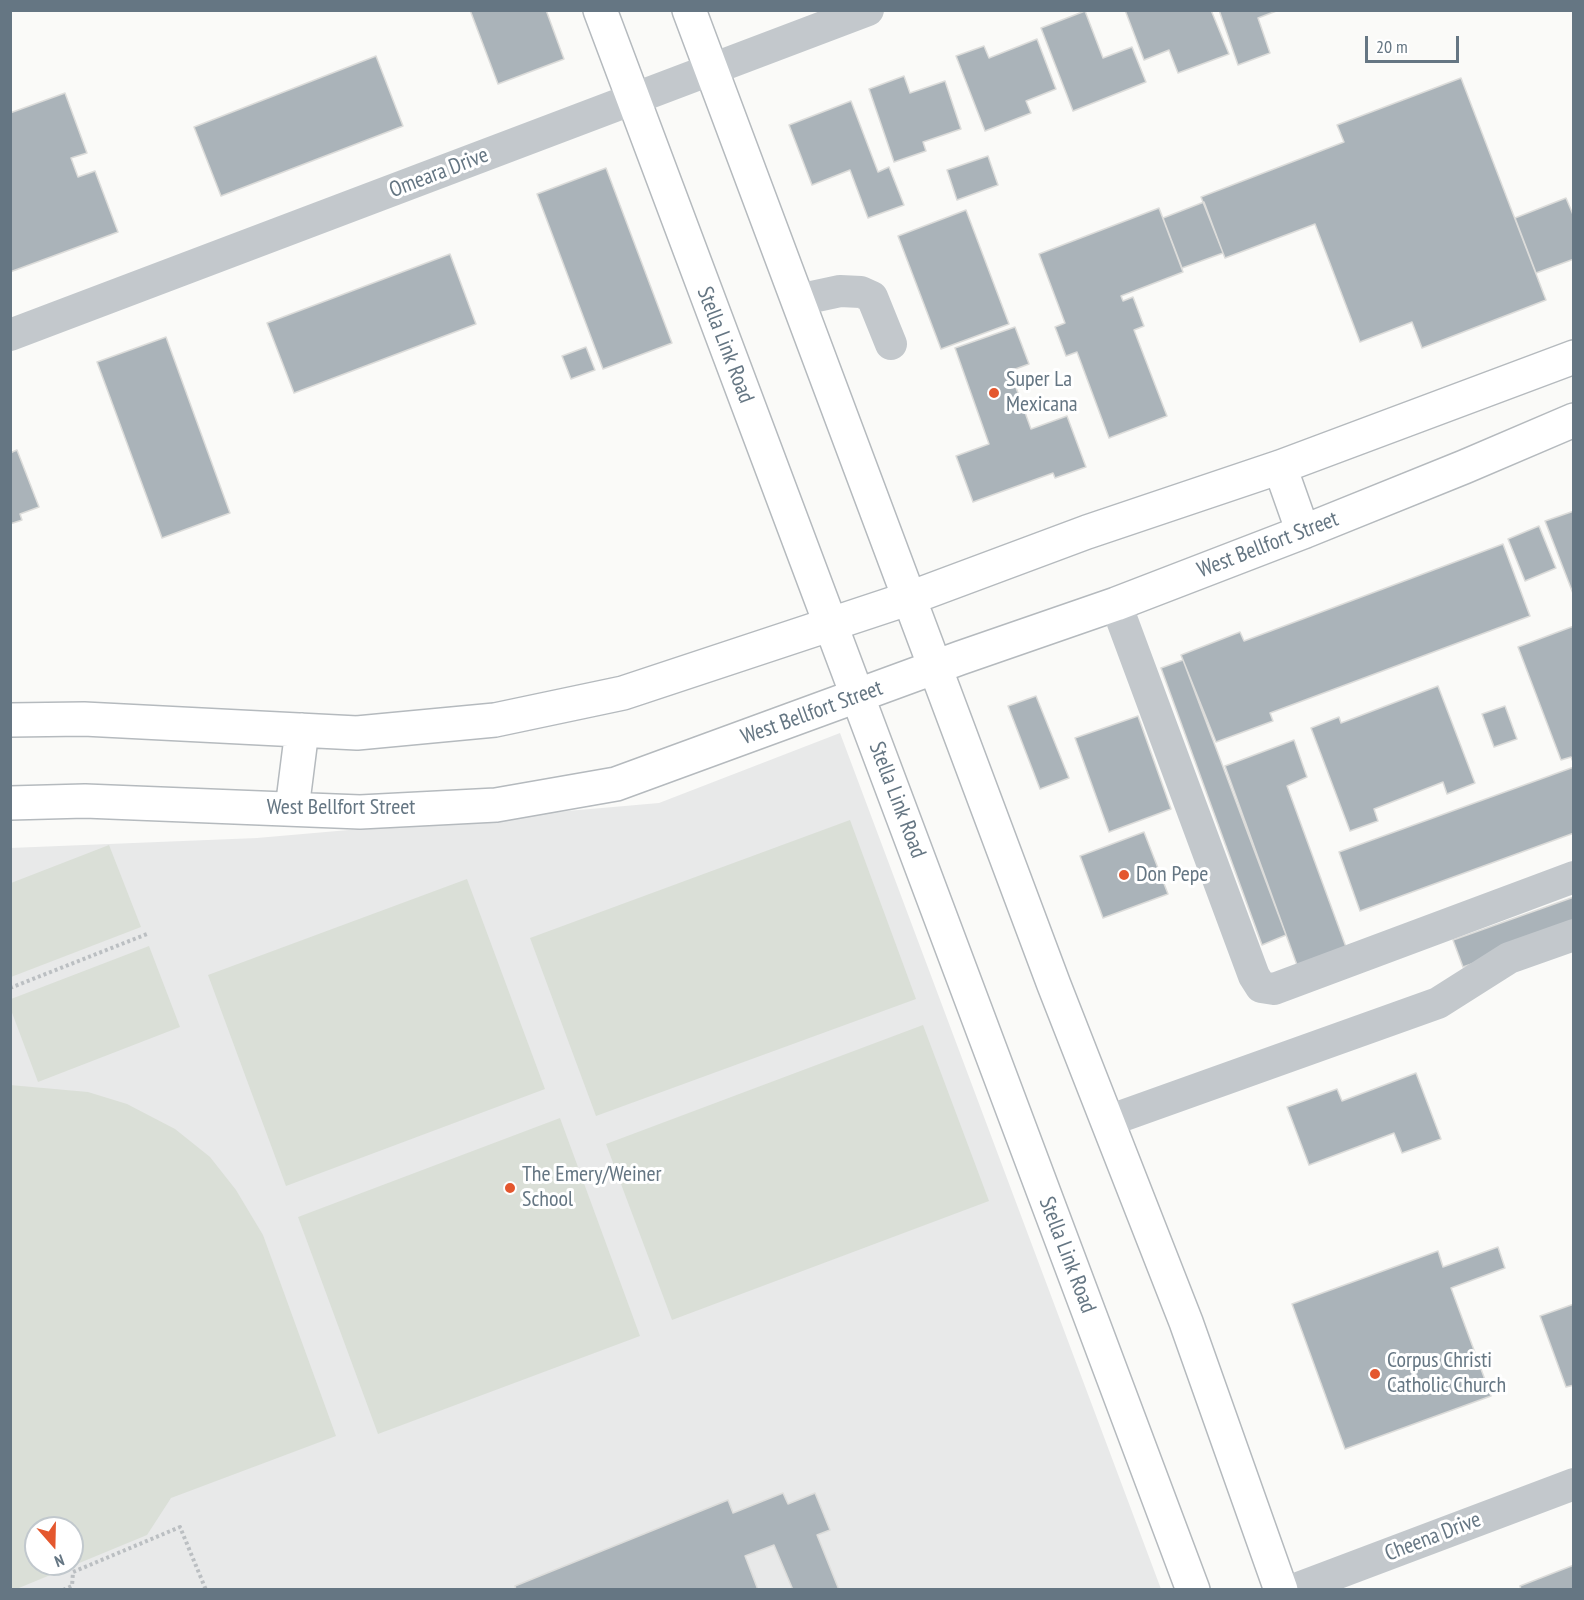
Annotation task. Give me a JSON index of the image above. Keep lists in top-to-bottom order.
{
  "streets": {
    "main road": ["Stella Link Road", "West Bellfort Street"],
    "street": ["Omeara Drive", "Cheena Drive"]
  },
  "crossings": [
    ["Omeara Drive", "Stella Link Road"],
    ["Stella Link Road", "West Bellfort Street"]
  ],
  "places": [
    "Super La Mexicana",
    "Don Pepe",
    "The Emery/Weiner School",
    "Corpus Christi Catholic Church"
  ],
  "scale_bar": "20 m",
  "north": "bottom"
}
